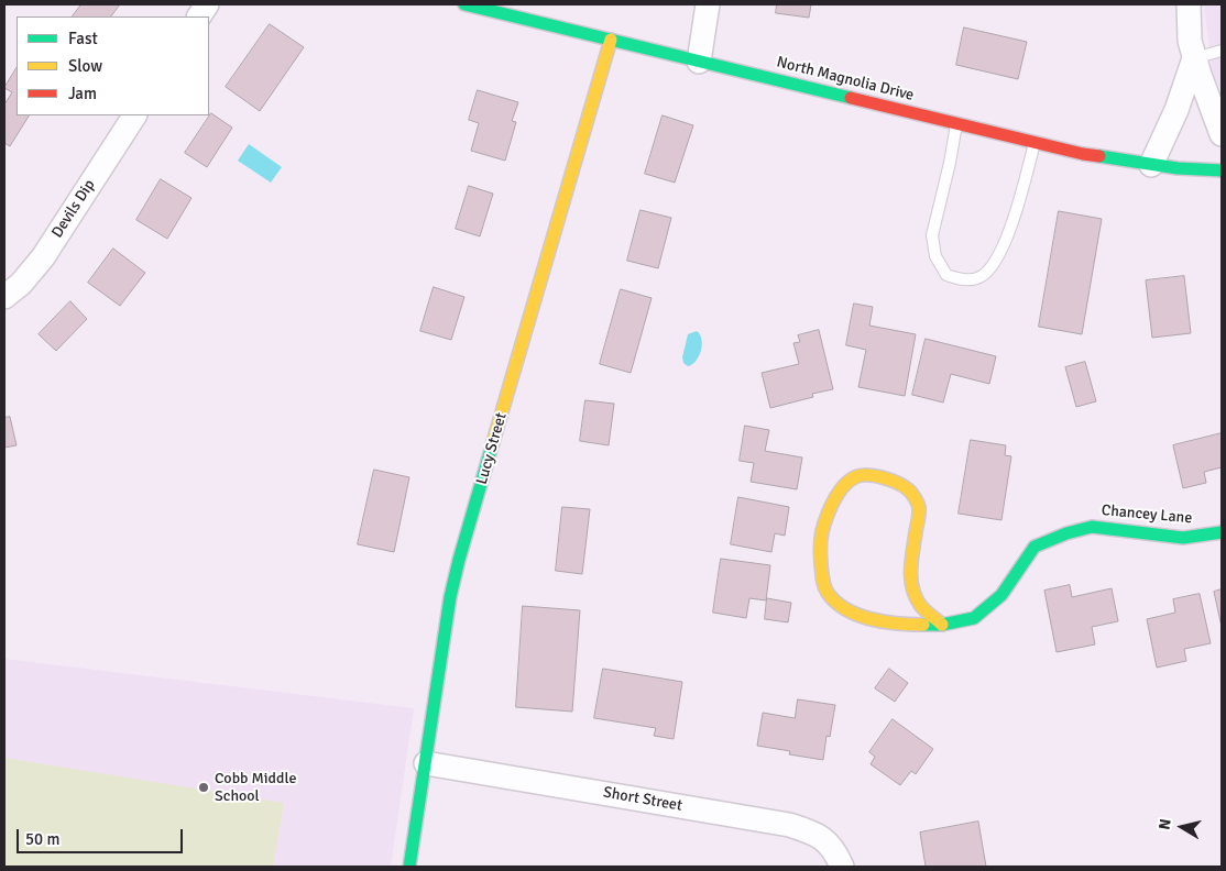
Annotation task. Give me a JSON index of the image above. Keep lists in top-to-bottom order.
{
  "streets": {
    "street": [
      "North Magnolia Drive",
      "Devils Dip",
      "Lucy Street",
      "Chancey Lane",
      "Short Street"
    ]
  },
  "crossings": [
    ["North Magnolia Drive", "Lucy Street"],
    ["Lucy Street", "Short Street"]
  ],
  "places": ["Cobb Middle School"],
  "legend": ["Fast", "Slow", "Jam"],
  "scale_bar": "50 m",
  "north": "left"
}
